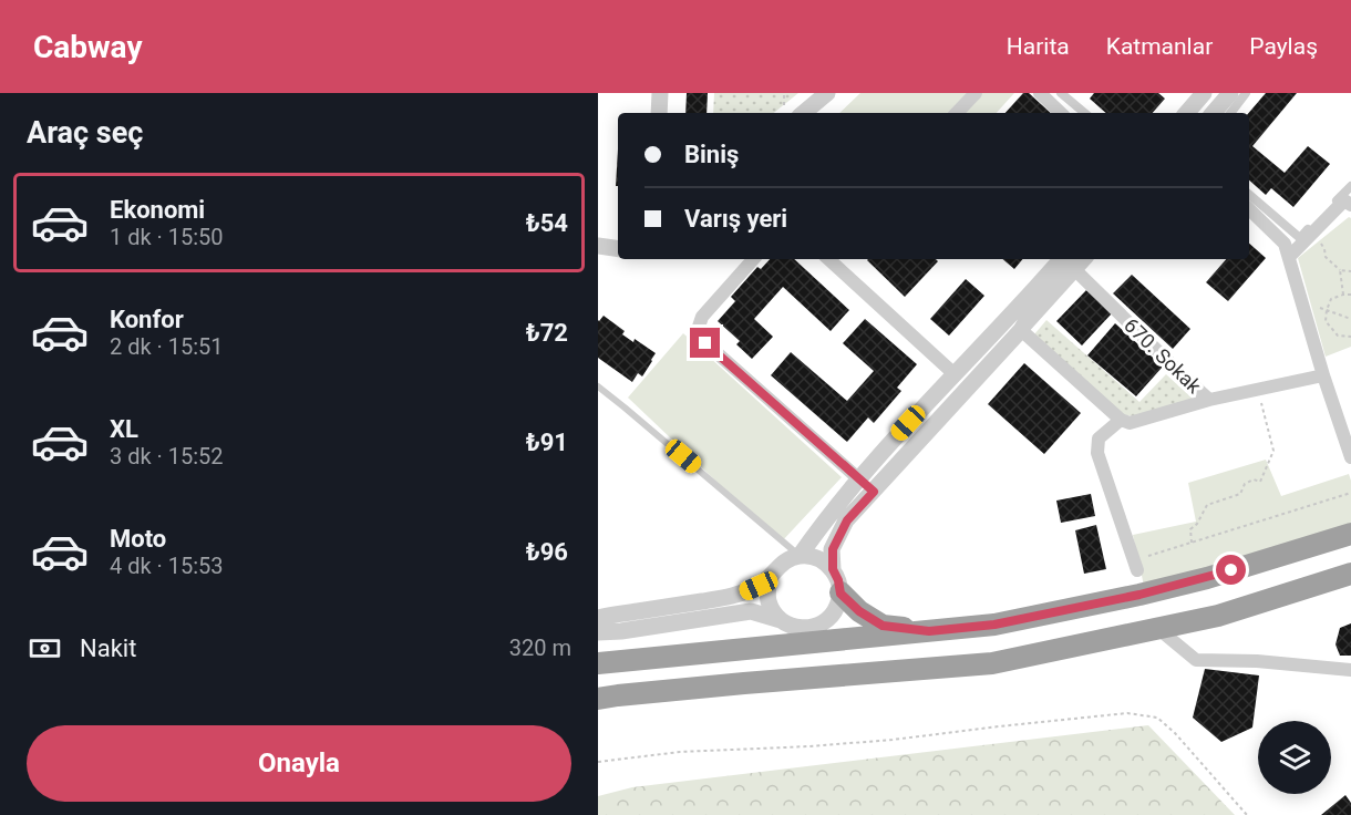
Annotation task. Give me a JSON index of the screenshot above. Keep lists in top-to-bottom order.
{
  "streets": {
    "street": ["670. Sokak"]
  },
  "page": {
    "header": "Cabway",
    "nav": ["Harita", "Katmanlar", "Paylaş"],
    "heading": "Araç seç",
    "banner": ["Biniş", "Varış yeri"],
    "list": [
      {
        "name": "Ekonomi",
        "note": "1 dk · 15:50",
        "value": "₺54"
      },
      {
        "name": "Konfor",
        "note": "2 dk · 15:51",
        "value": "₺72"
      },
      {
        "name": "XL",
        "note": "3 dk · 15:52",
        "value": "₺91"
      },
      {
        "name": "Moto",
        "note": "4 dk · 15:53",
        "value": "₺96"
      }
    ],
    "pay": ["Nakit", "320 m"],
    "buttons": "Onayla"
  }
}
